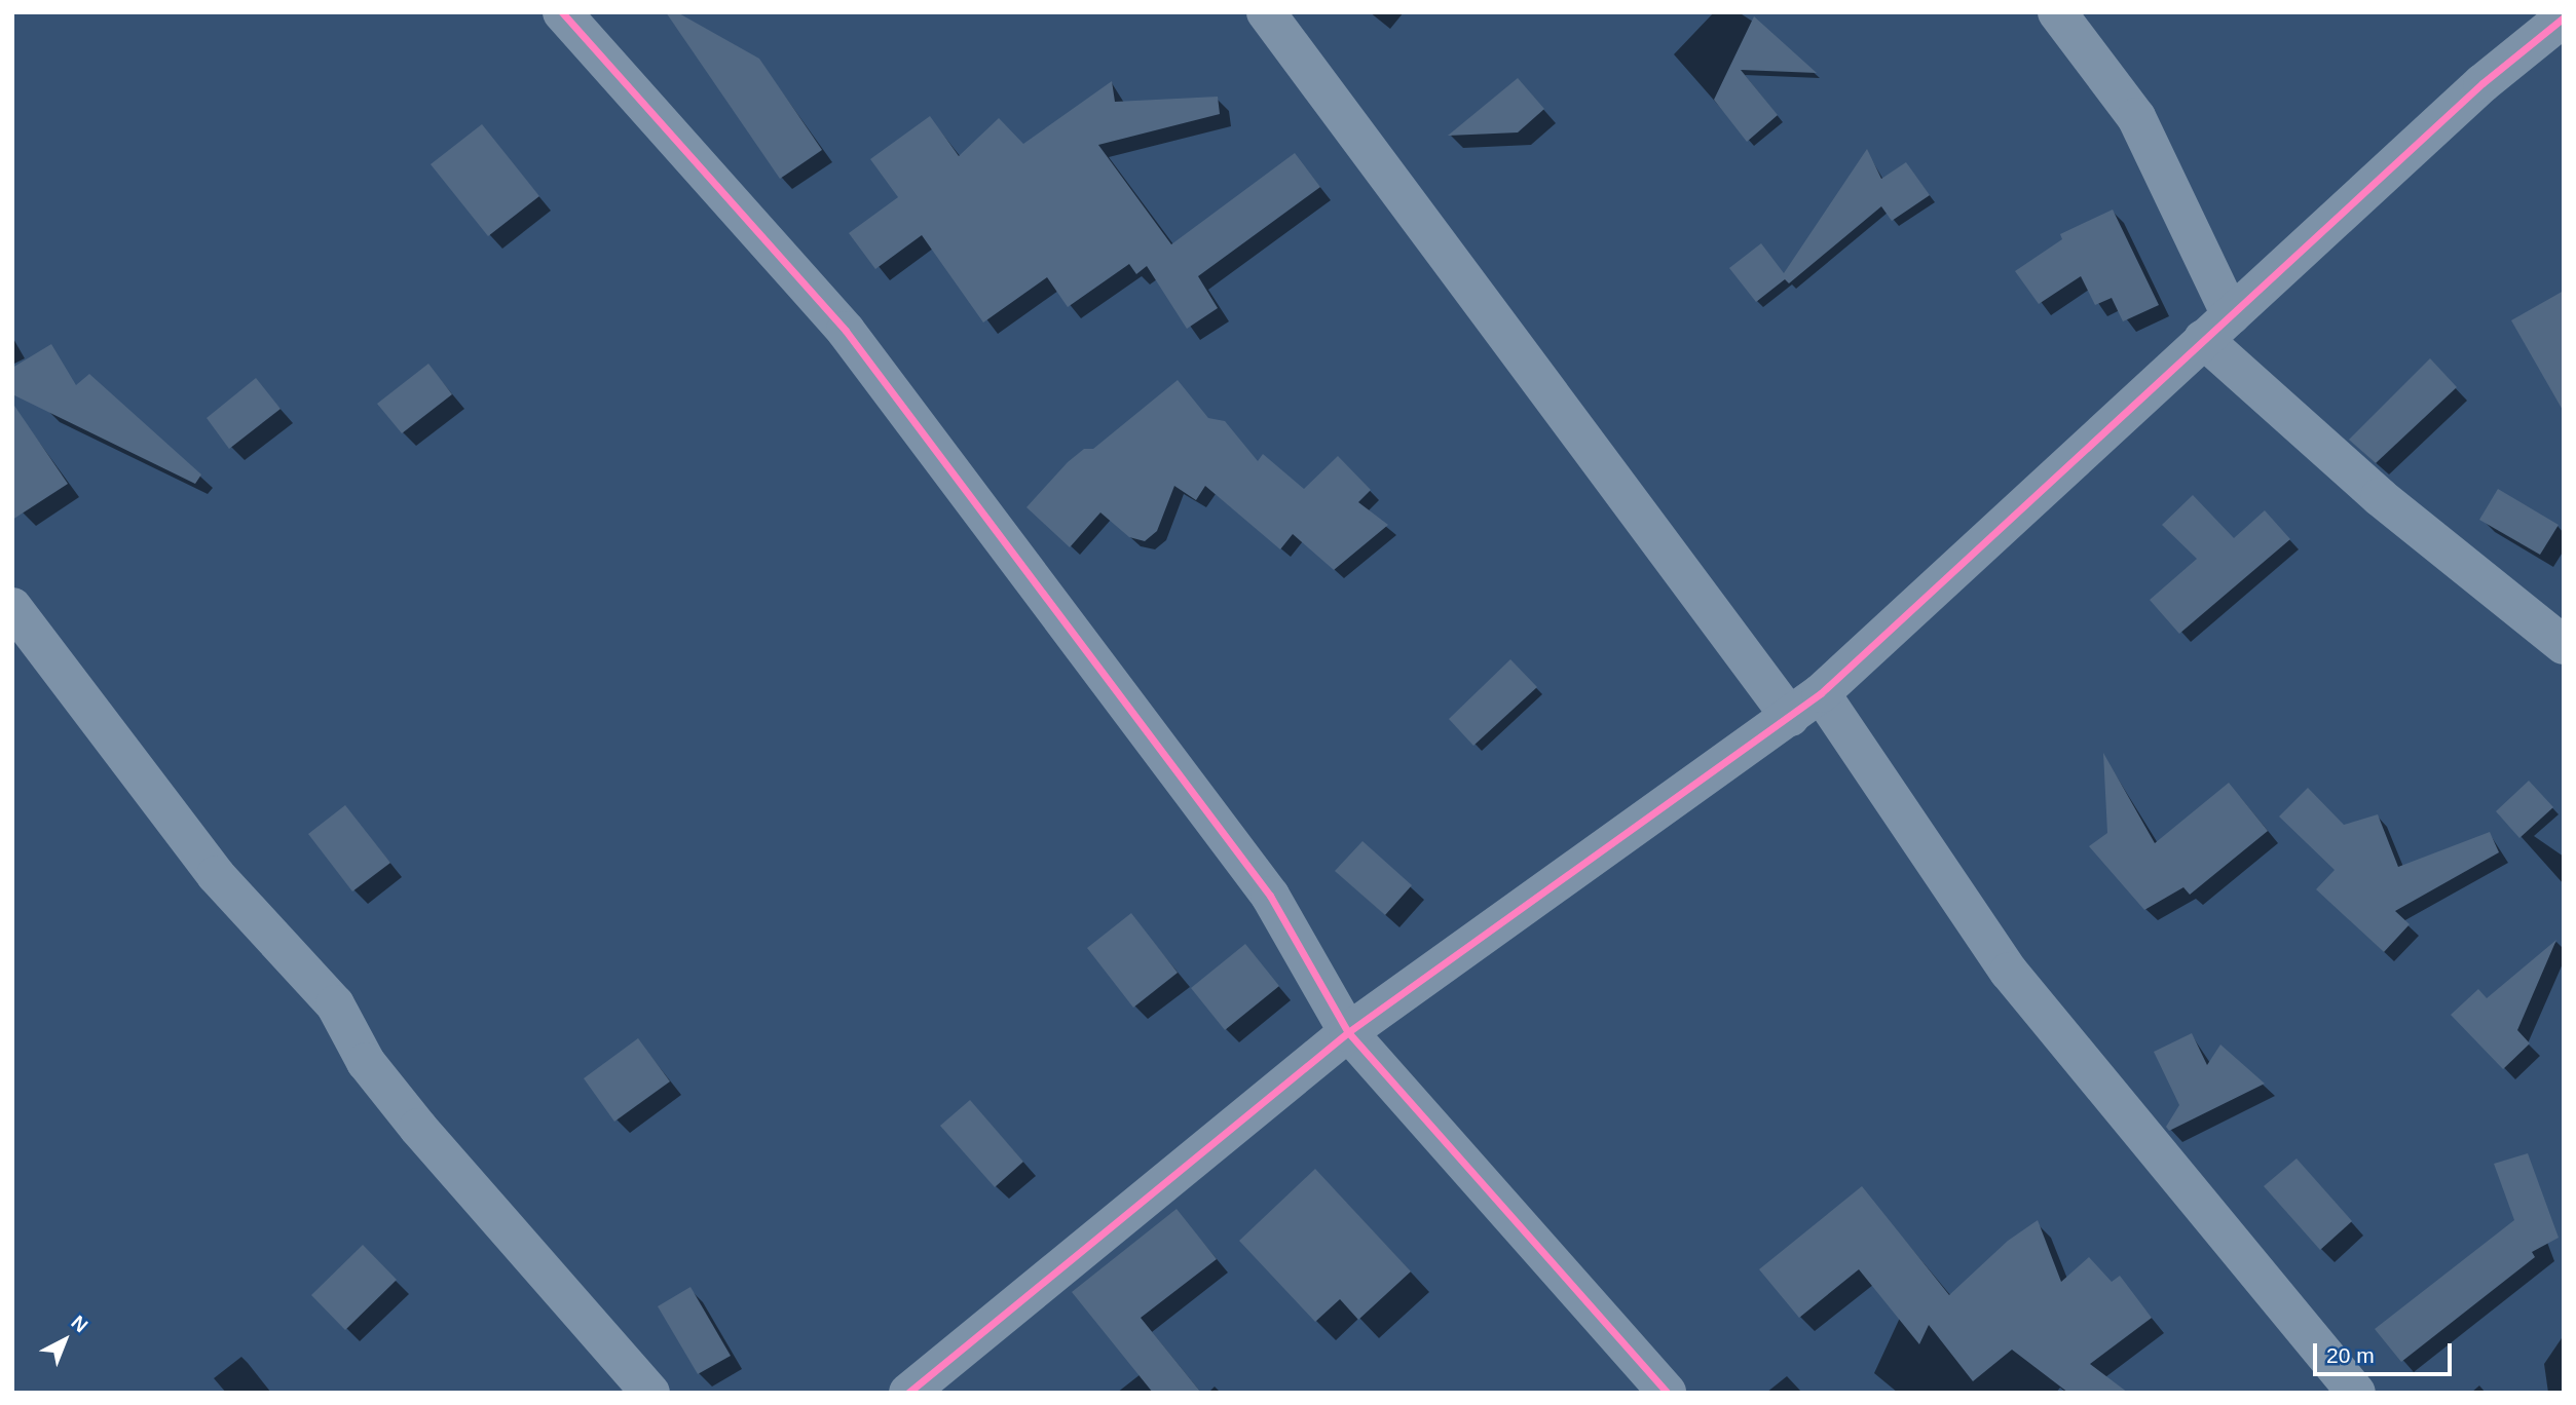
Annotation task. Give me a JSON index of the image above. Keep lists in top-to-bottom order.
{
  "scale_bar": "20 m",
  "north": "top right"
}
